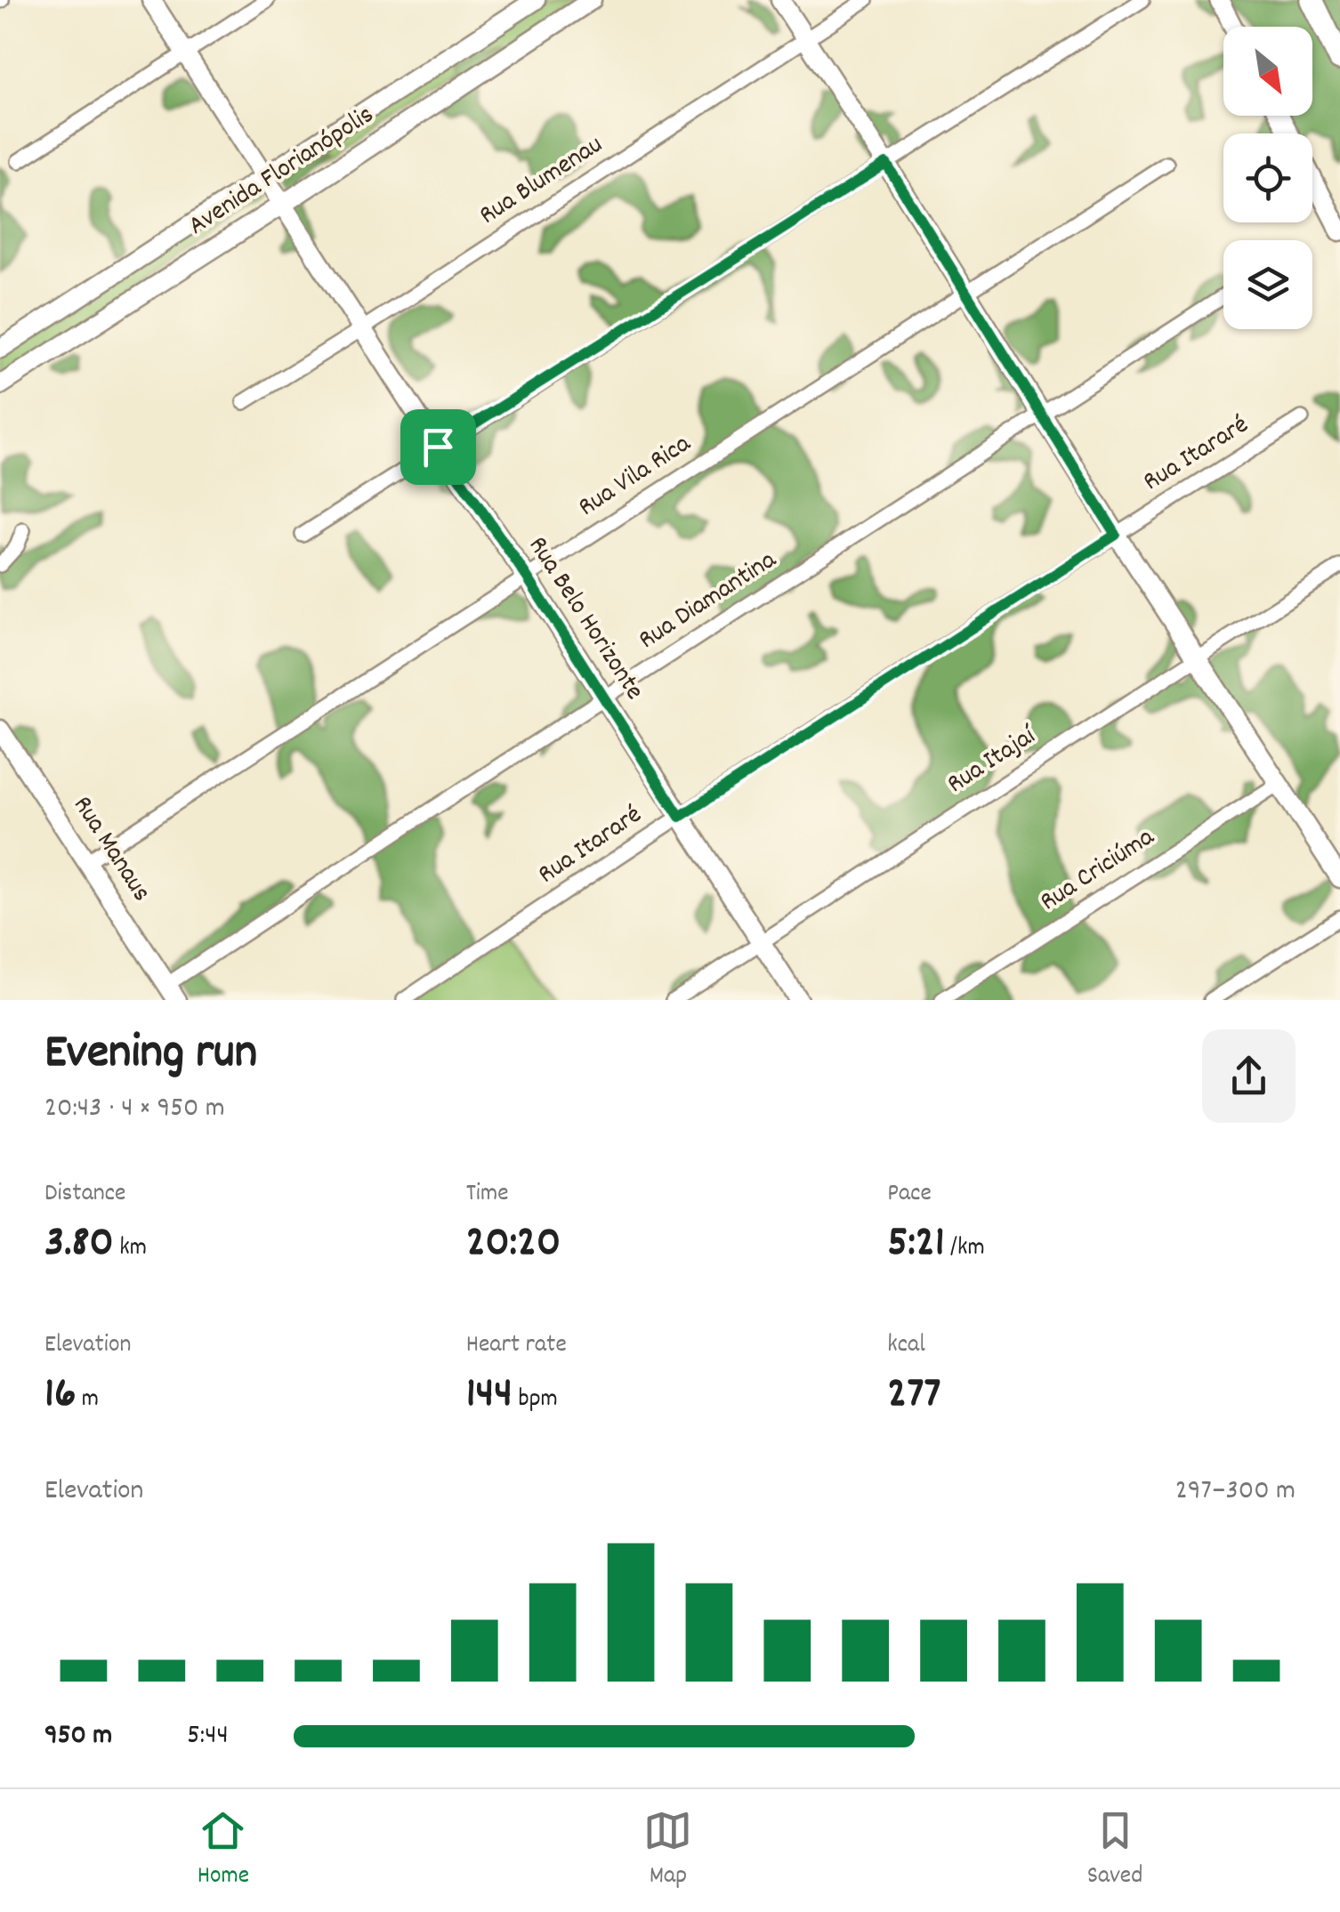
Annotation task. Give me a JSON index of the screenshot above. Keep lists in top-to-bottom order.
{
  "streets": {
    "street": [
      "Avenida Florianópolis",
      "Rua Blumenau",
      "Rua Itararé",
      "Rua Vila Rica",
      "Rua Diamantina",
      "Rua Belo Horizonte",
      "Rua Itajaí",
      "Rua Manaus",
      "Rua Criciúma"
    ]
  },
  "crossings": [
    ["Avenida Florianópolis", "Rua Belo Horizonte"],
    ["Rua Blumenau", "Rua Belo Horizonte"],
    ["Rua Itararé", "Rua Belo Horizonte"],
    ["Rua Vila Rica", "Rua Belo Horizonte"],
    ["Rua Vila Rica", "Rua Manaus"],
    ["Rua Diamantina", "Rua Belo Horizonte"],
    ["Rua Diamantina", "Rua Manaus"],
    ["Rua Belo Horizonte", "Rua Itajaí"]
  ],
  "north": "bottom right",
  "page": {
    "heading": ["Evening run", "20:43 · 4 × 950 m"],
    "stats": [
      ["Distance", "3.80 km"],
      ["Time", "20:20"],
      ["Pace", "5:21 /km"],
      ["Elevation", "16 m"],
      ["Heart rate", "144 bpm"],
      ["kcal", "277"]
    ],
    "chart": ["Elevation", "297–300 m"],
    "list": [
      {
        "name": "950 m",
        "note": "5:44"
      }
    ],
    "tabs": ["Home", "Map", "Saved"]
  }
}
